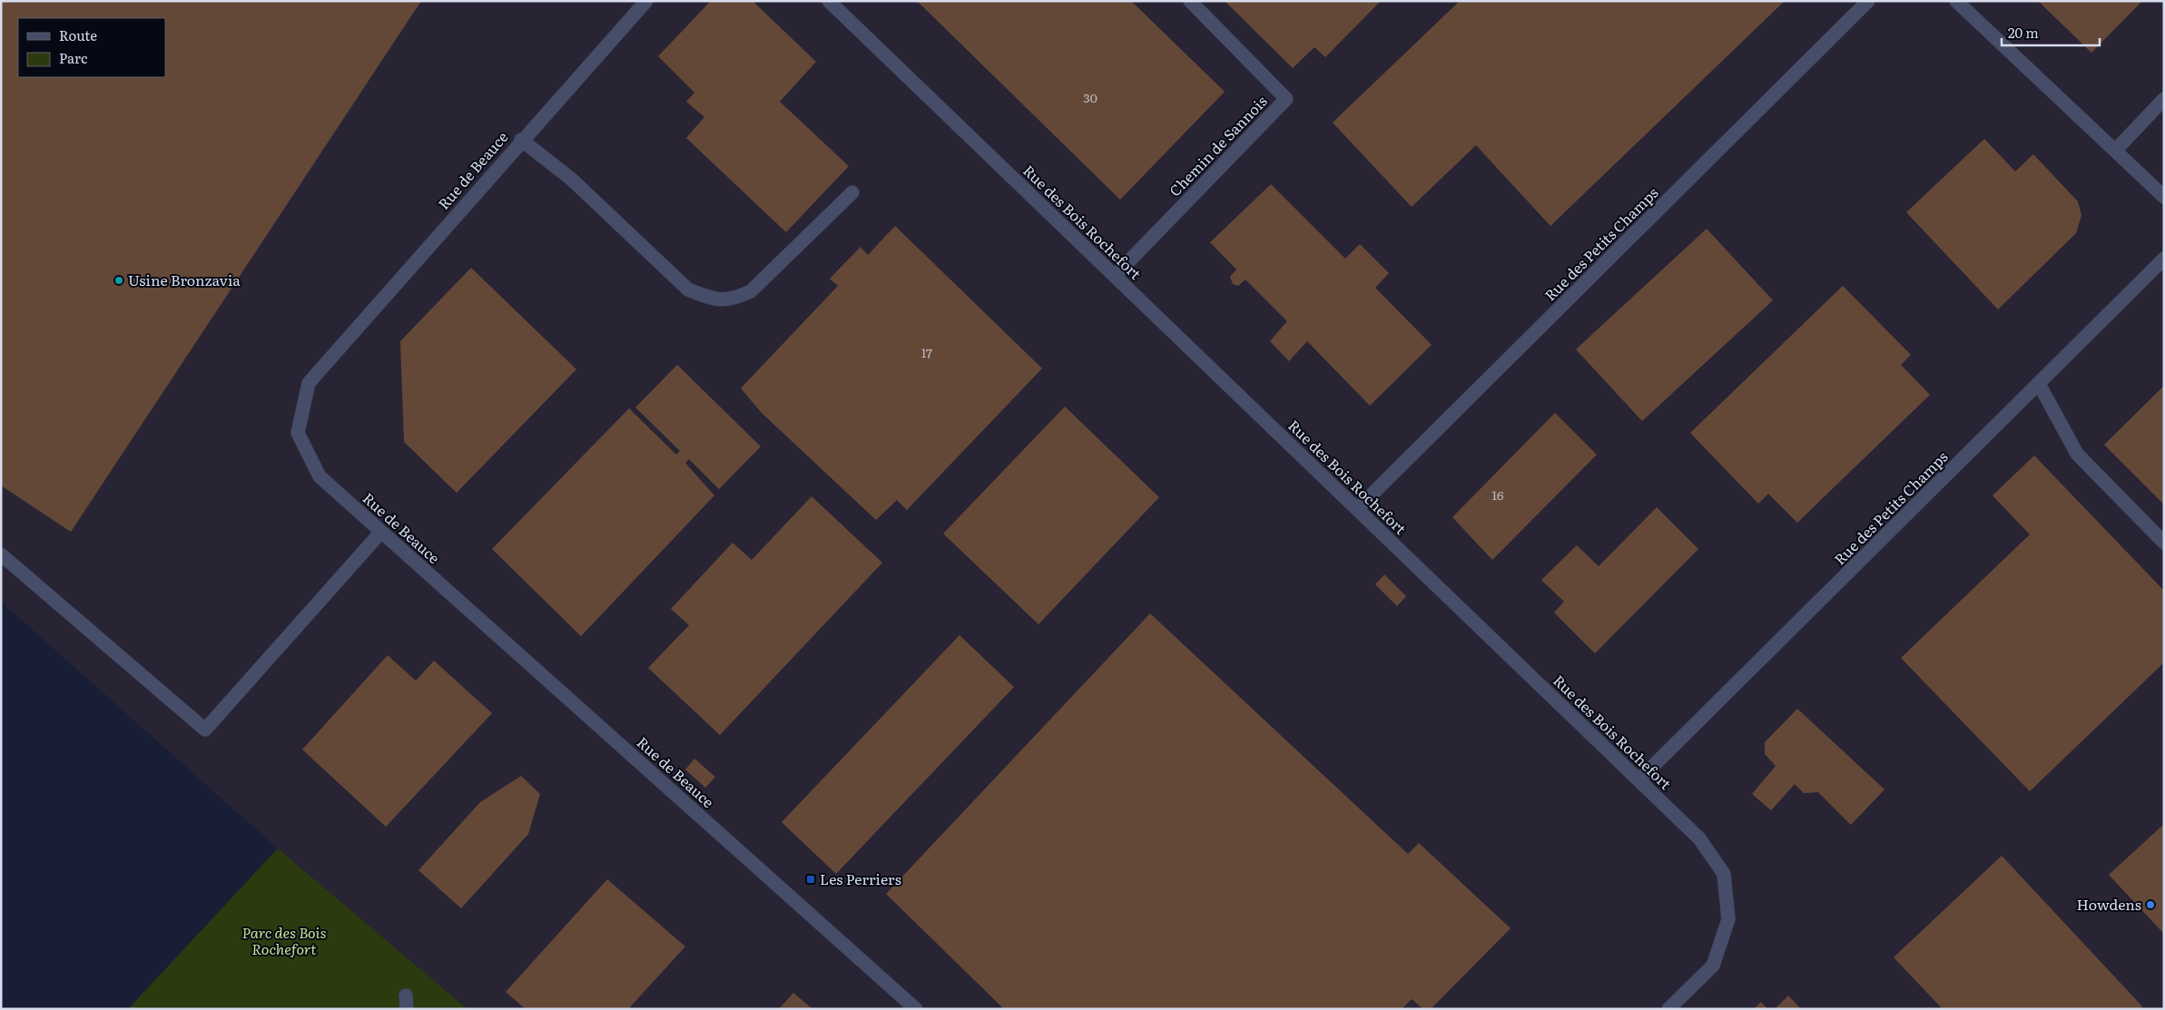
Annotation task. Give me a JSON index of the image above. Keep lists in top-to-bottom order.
{
  "streets": {
    "street": [
      "Chemin de Sannois",
      "Rue de Beauce",
      "Rue des Bois Rochefort",
      "Rue des Petits Champs"
    ]
  },
  "crossings": [
    ["Chemin de Sannois", "Rue des Bois Rochefort"],
    ["Rue des Bois Rochefort", "Rue des Petits Champs"]
  ],
  "parks": ["Parc des Bois Rochefort"],
  "places": {
    "other": ["Usine Bronzavia", "Howdens"],
    "transit": ["Les Perriers"]
  },
  "house_numbers": ["30", "17", "16"],
  "legend": ["Route", "Parc"],
  "scale_bar": "20 m"
}
